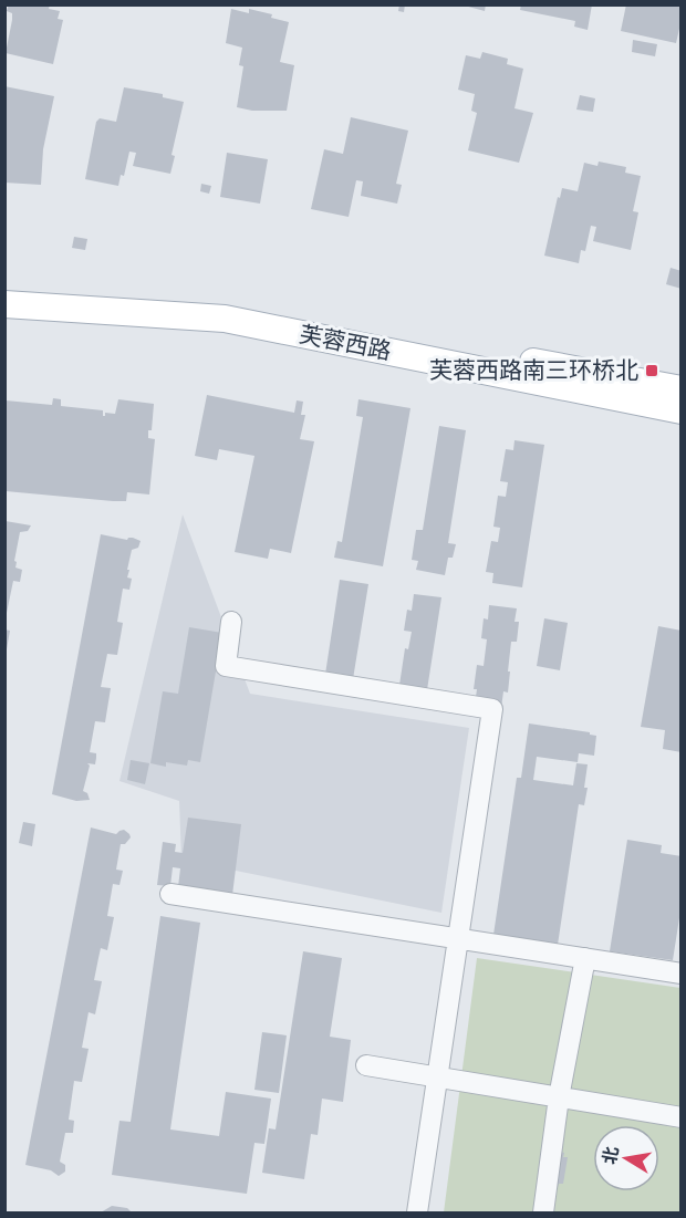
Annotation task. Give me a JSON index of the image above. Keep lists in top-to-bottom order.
{
  "streets": {
    "main road": ["芙蓉西路"]
  },
  "places": {
    "transit": ["芙蓉西路南三环桥北"]
  },
  "north": "left"
}
